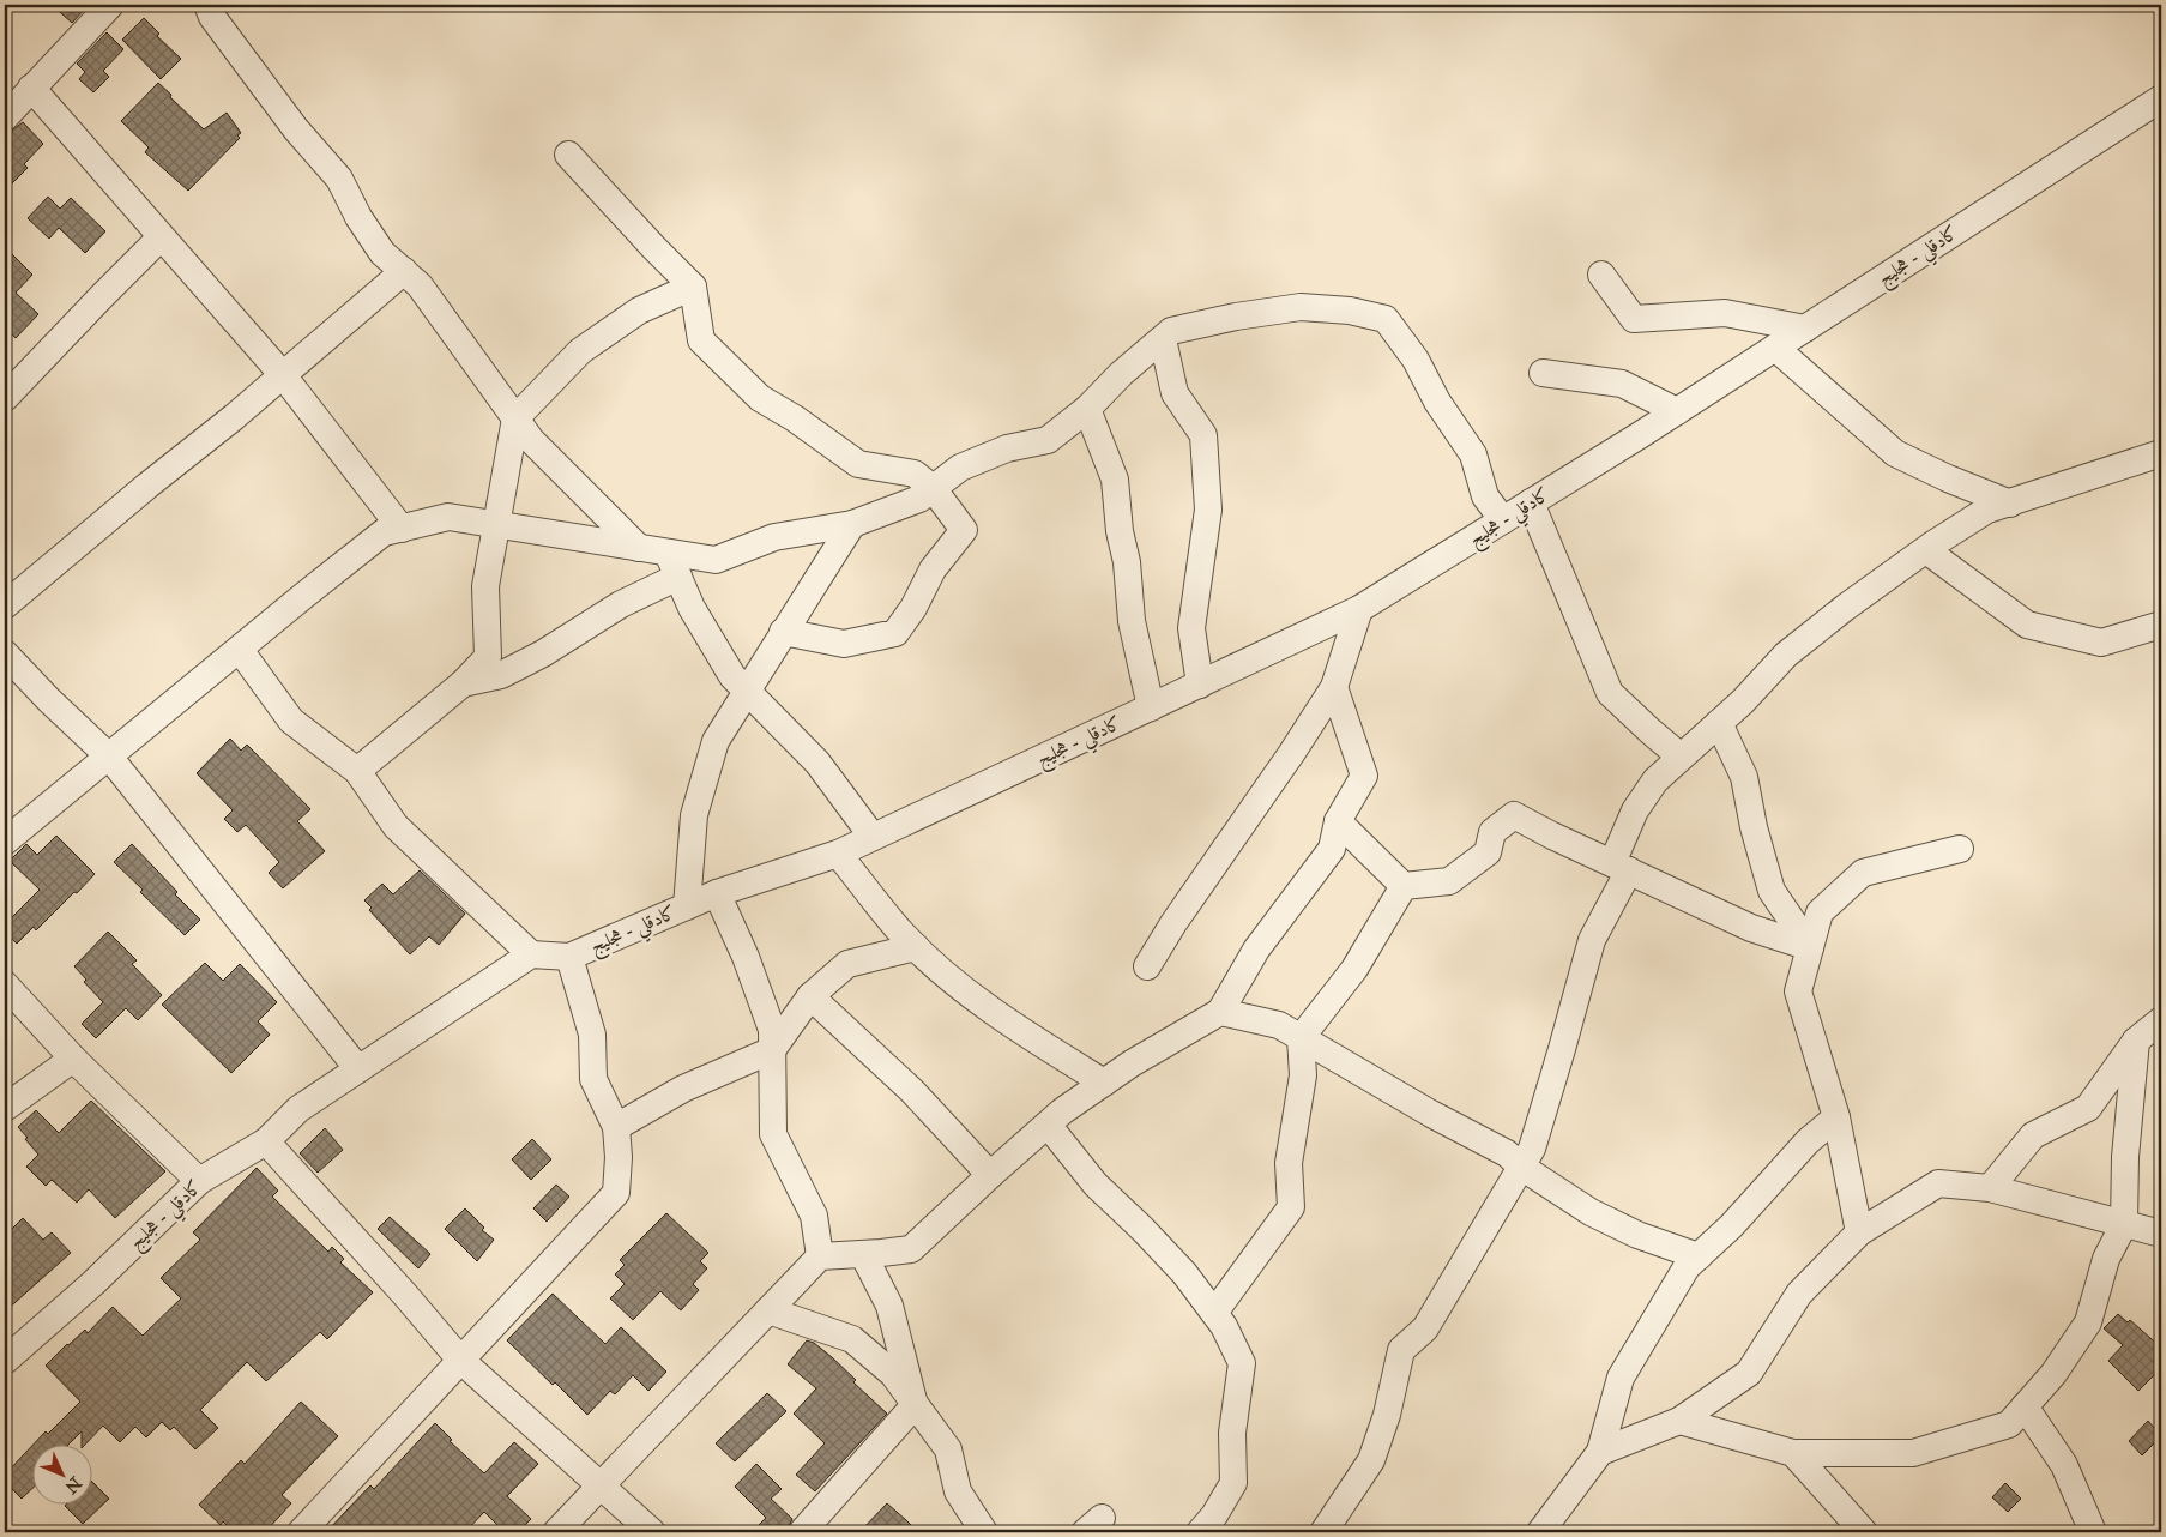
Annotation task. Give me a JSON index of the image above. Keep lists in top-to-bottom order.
{
  "streets": {
    "street": ["كادقلي - هجليج"]
  },
  "north": "bottom right"
}
